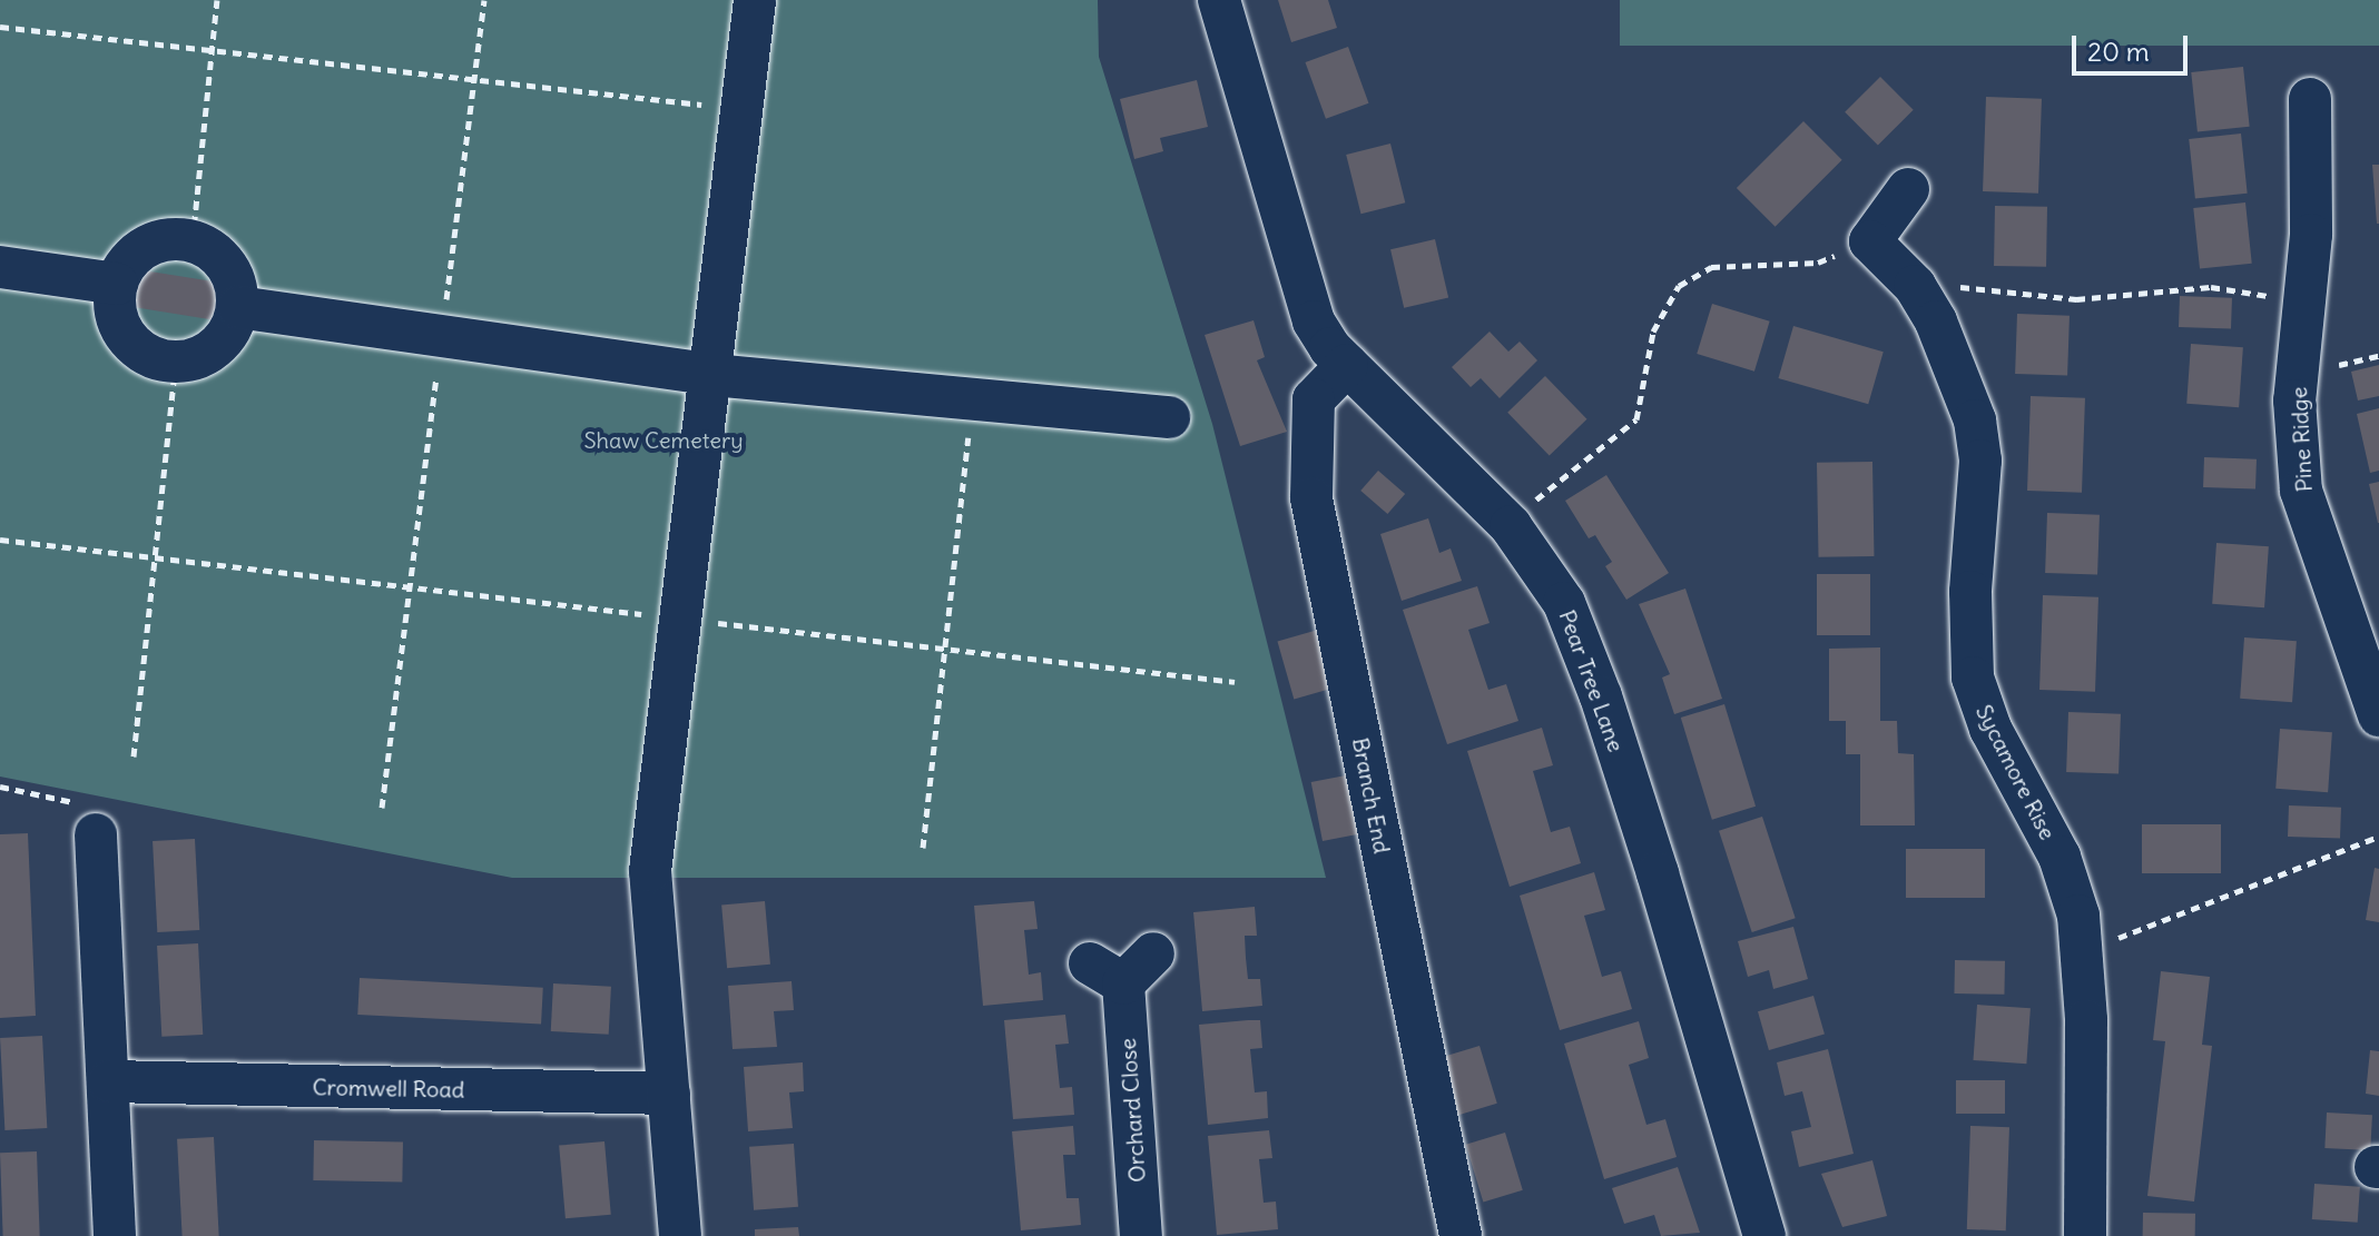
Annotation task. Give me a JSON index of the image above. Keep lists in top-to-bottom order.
{
  "streets": {
    "street": [
      "Pine Ridge",
      "Pear Tree Lane",
      "Sycamore Rise",
      "Branch End",
      "Cromwell Road",
      "Orchard Close"
    ]
  },
  "crossings": [
    ["Pear Tree Lane", "Branch End"]
  ],
  "parks": ["Shaw Cemetery"],
  "scale_bar": "20 m"
}
